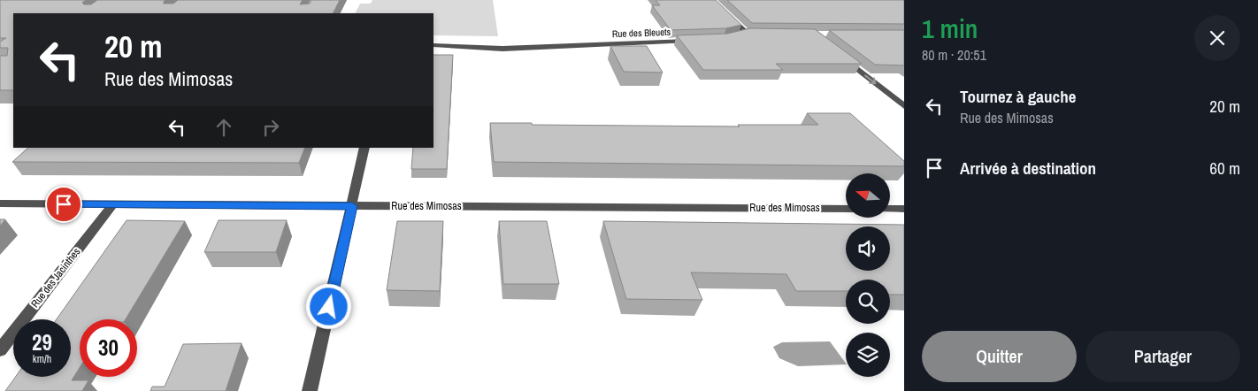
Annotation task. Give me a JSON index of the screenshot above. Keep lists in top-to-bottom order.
{
  "streets": {
    "street": ["Rue des Bleuets", "Rue des Mimosas", "Rue des Jacinthes"]
  },
  "crossings": [
    ["Rue des Mimosas", "Rue des Jacinthes"]
  ],
  "north": "left",
  "page": {
    "heading": ["1 min", "80 m · 20:51"],
    "turn": ["20 m", "Rue des Mimosas"],
    "list": [
      {
        "name": "Tournez à gauche",
        "note": "Rue des Mimosas",
        "value": "20 m"
      },
      {
        "name": "Arrivée à destination",
        "value": "60 m"
      }
    ],
    "speed": "29 km/h",
    "limit": "30",
    "buttons": ["Quitter", "Partager"]
  }
}
